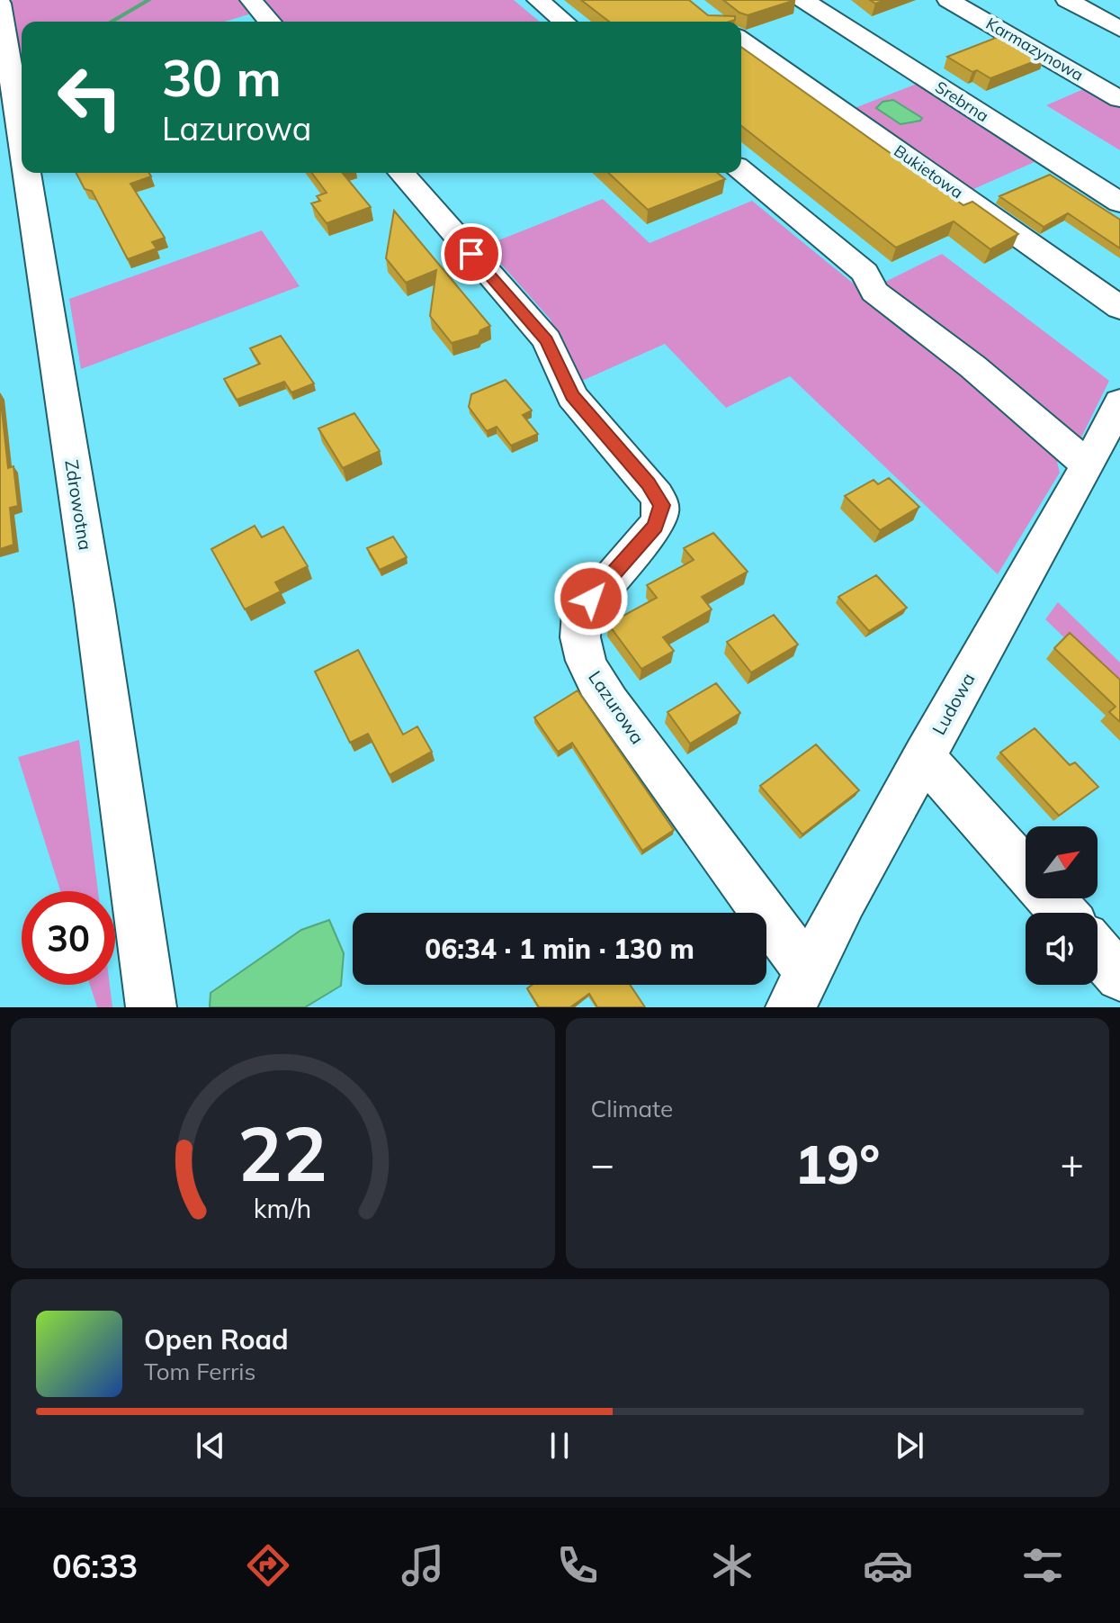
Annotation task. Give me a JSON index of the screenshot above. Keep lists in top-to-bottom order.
{
  "streets": {
    "street": [
      "Karmazynowa",
      "Srebrna",
      "Bukietowa",
      "Zdrowotna",
      "Ludowa",
      "Lazurowa"
    ]
  },
  "crossings": [
    ["Ludowa", "Lazurowa"]
  ],
  "north": "top right",
  "page": {
    "turn": ["30 m", "Lazurowa"],
    "limit": "30",
    "trip": "06:34 · 1 min · 130 m",
    "tile": "Climate",
    "heat": ["−", "19°", "+"],
    "song": ["Open Road", "Tom Ferris"],
    "tabs": "06:33",
    "gauge": ["22", "km/h"]
  }
}
